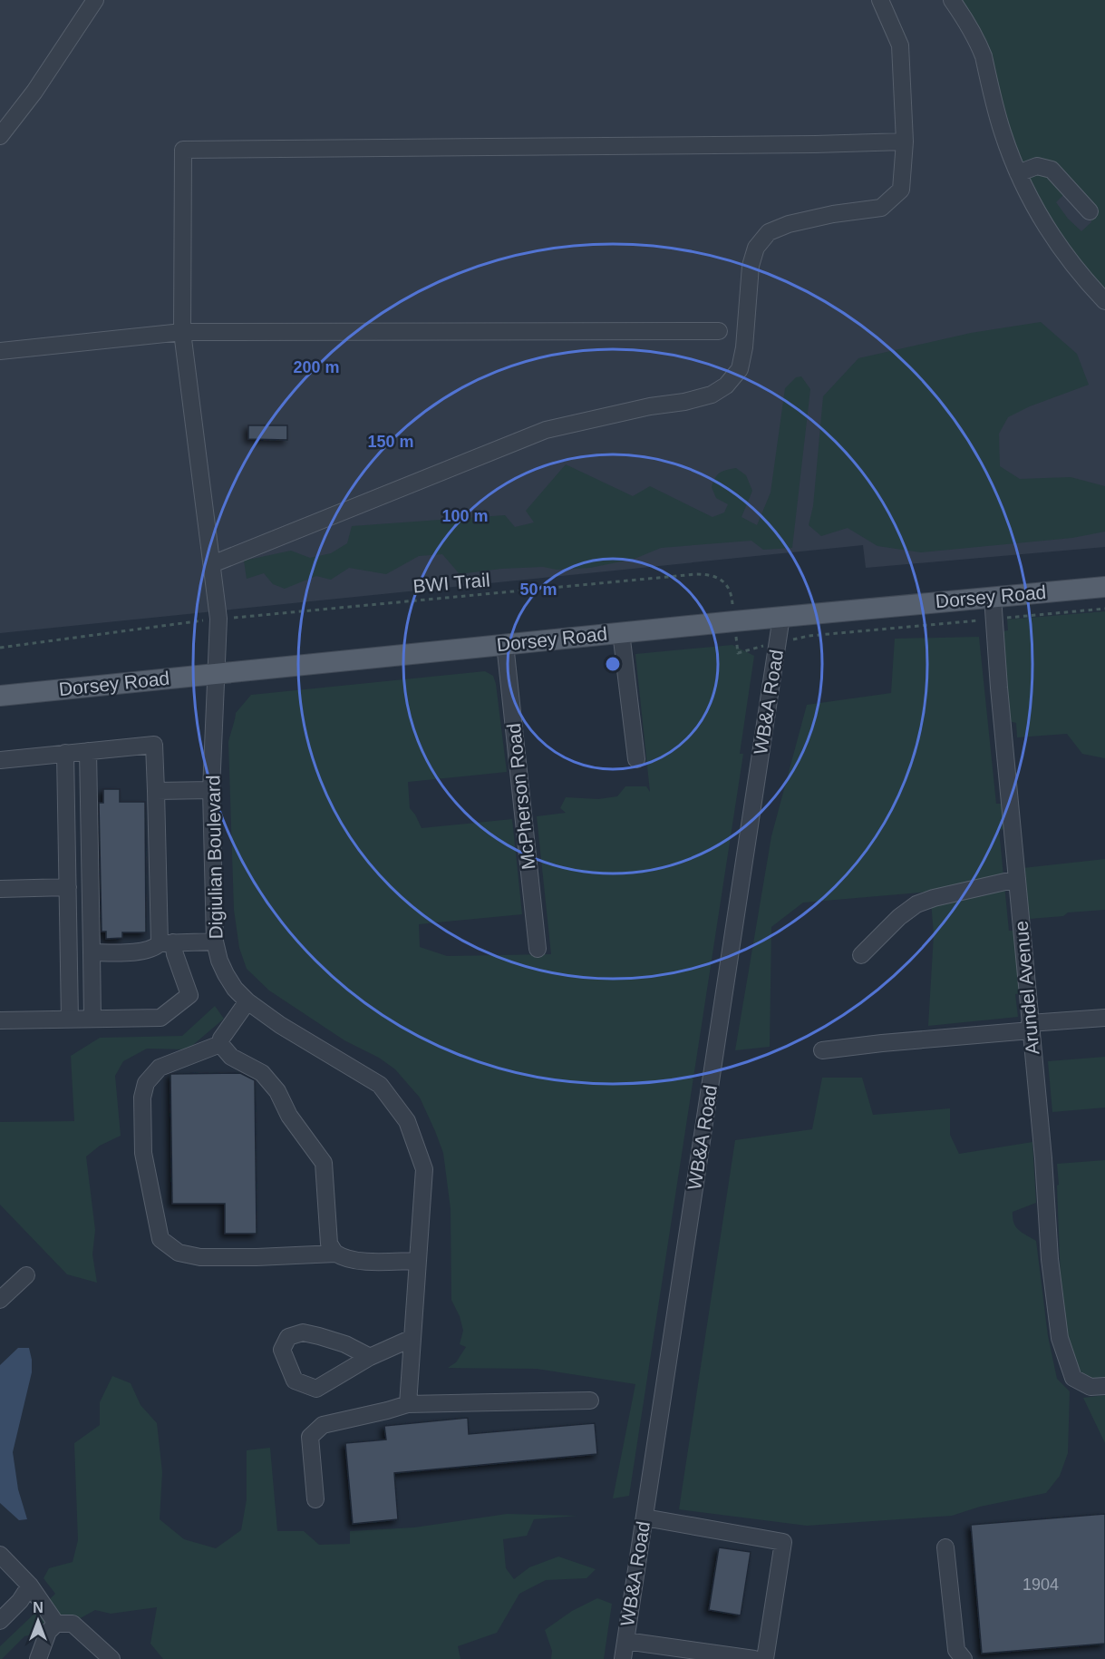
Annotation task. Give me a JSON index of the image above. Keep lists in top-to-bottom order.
{
  "streets": {
    "main road": ["Dorsey Road"],
    "street": [
      "WB&A Road",
      "McPherson Road",
      "Digiulian Boulevard",
      "Arundel Avenue"
    ],
    "path": ["BWI Trail"]
  },
  "crossings": [
    ["Dorsey Road", "WB&A Road"],
    ["Dorsey Road", "McPherson Road"],
    ["Dorsey Road", "Digiulian Boulevard"],
    ["Dorsey Road", "Arundel Avenue"]
  ],
  "house_numbers": ["1904"],
  "north": "top",
  "rings": [
    "200 m",
    "150 m",
    "100 m",
    "50 m"
  ]
}
